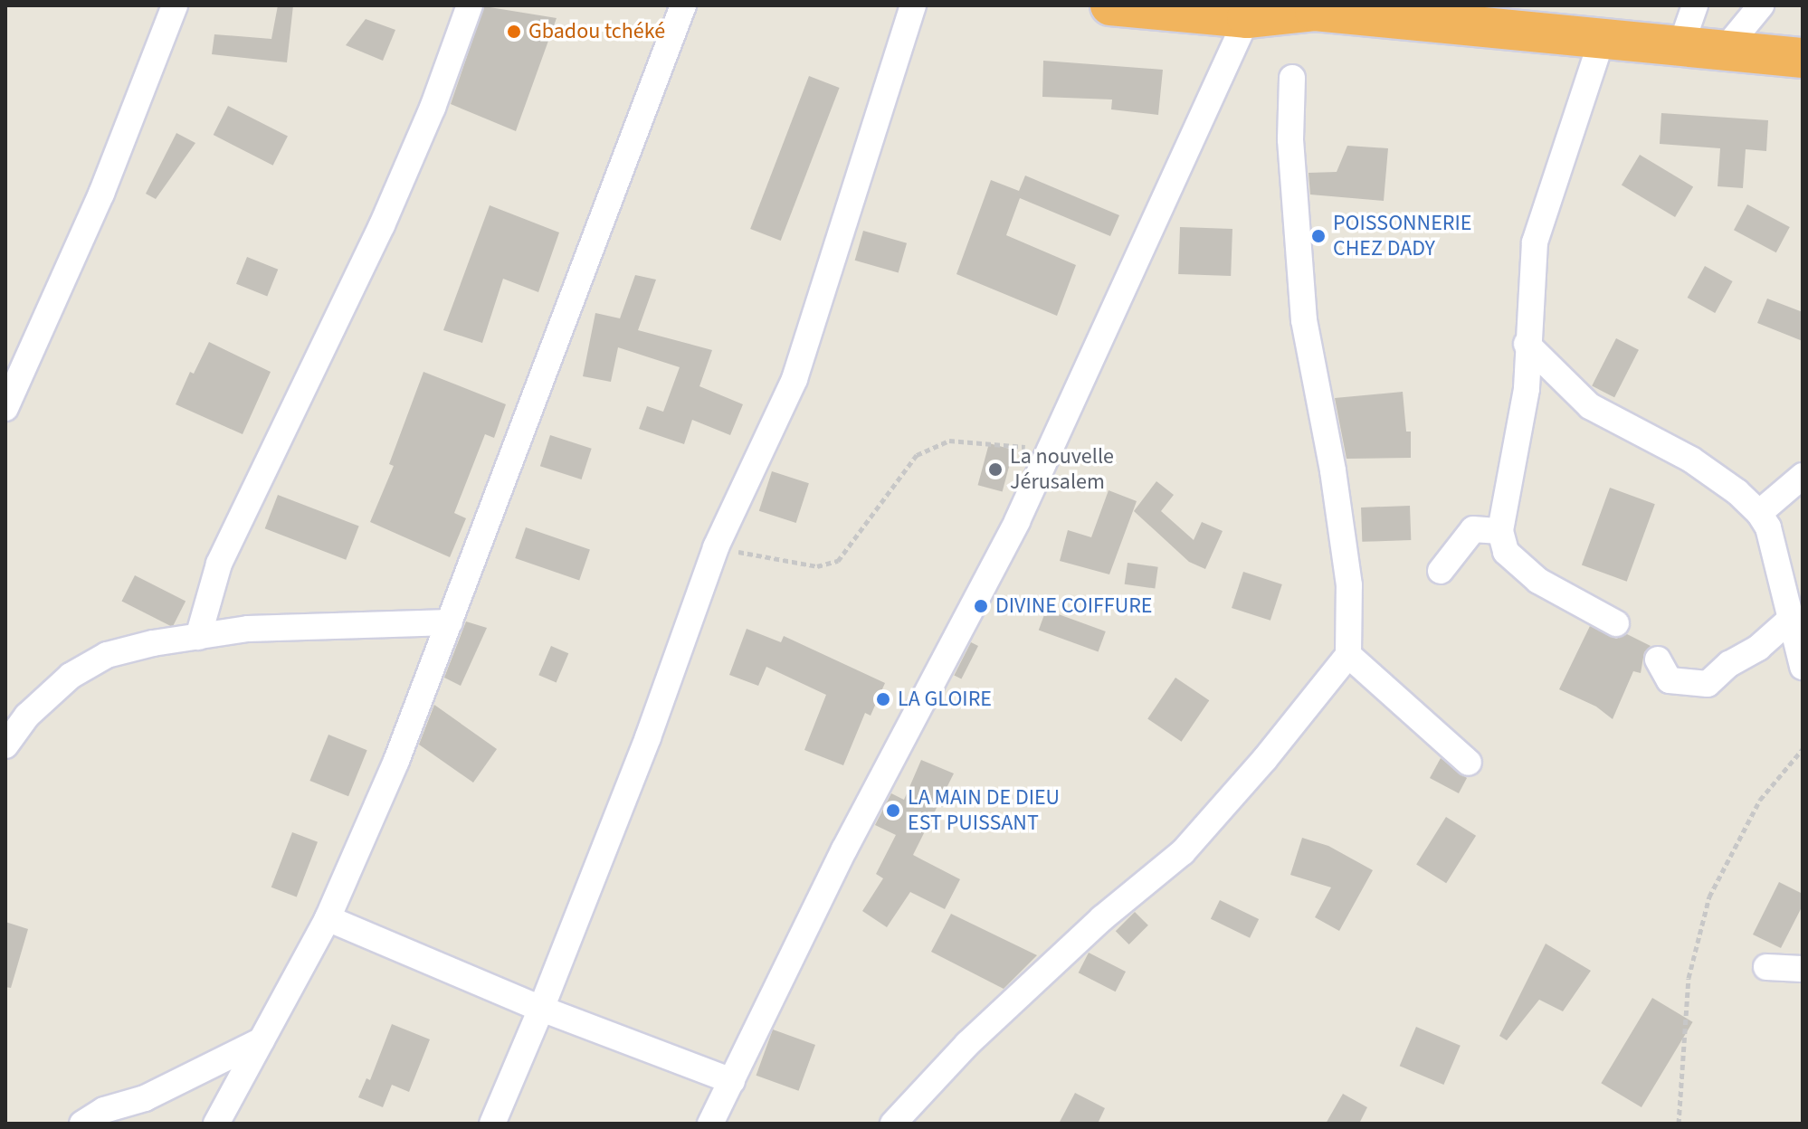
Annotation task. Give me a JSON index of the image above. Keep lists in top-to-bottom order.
{
  "places": [
    "Gbadou tchéké",
    "POISSONNERIE CHEZ DADY",
    "La nouvelle Jérusalem",
    "DIVINE COIFFURE",
    "LA GLOIRE",
    "LA MAIN DE DIEU EST PUISSANT"
  ]
}
